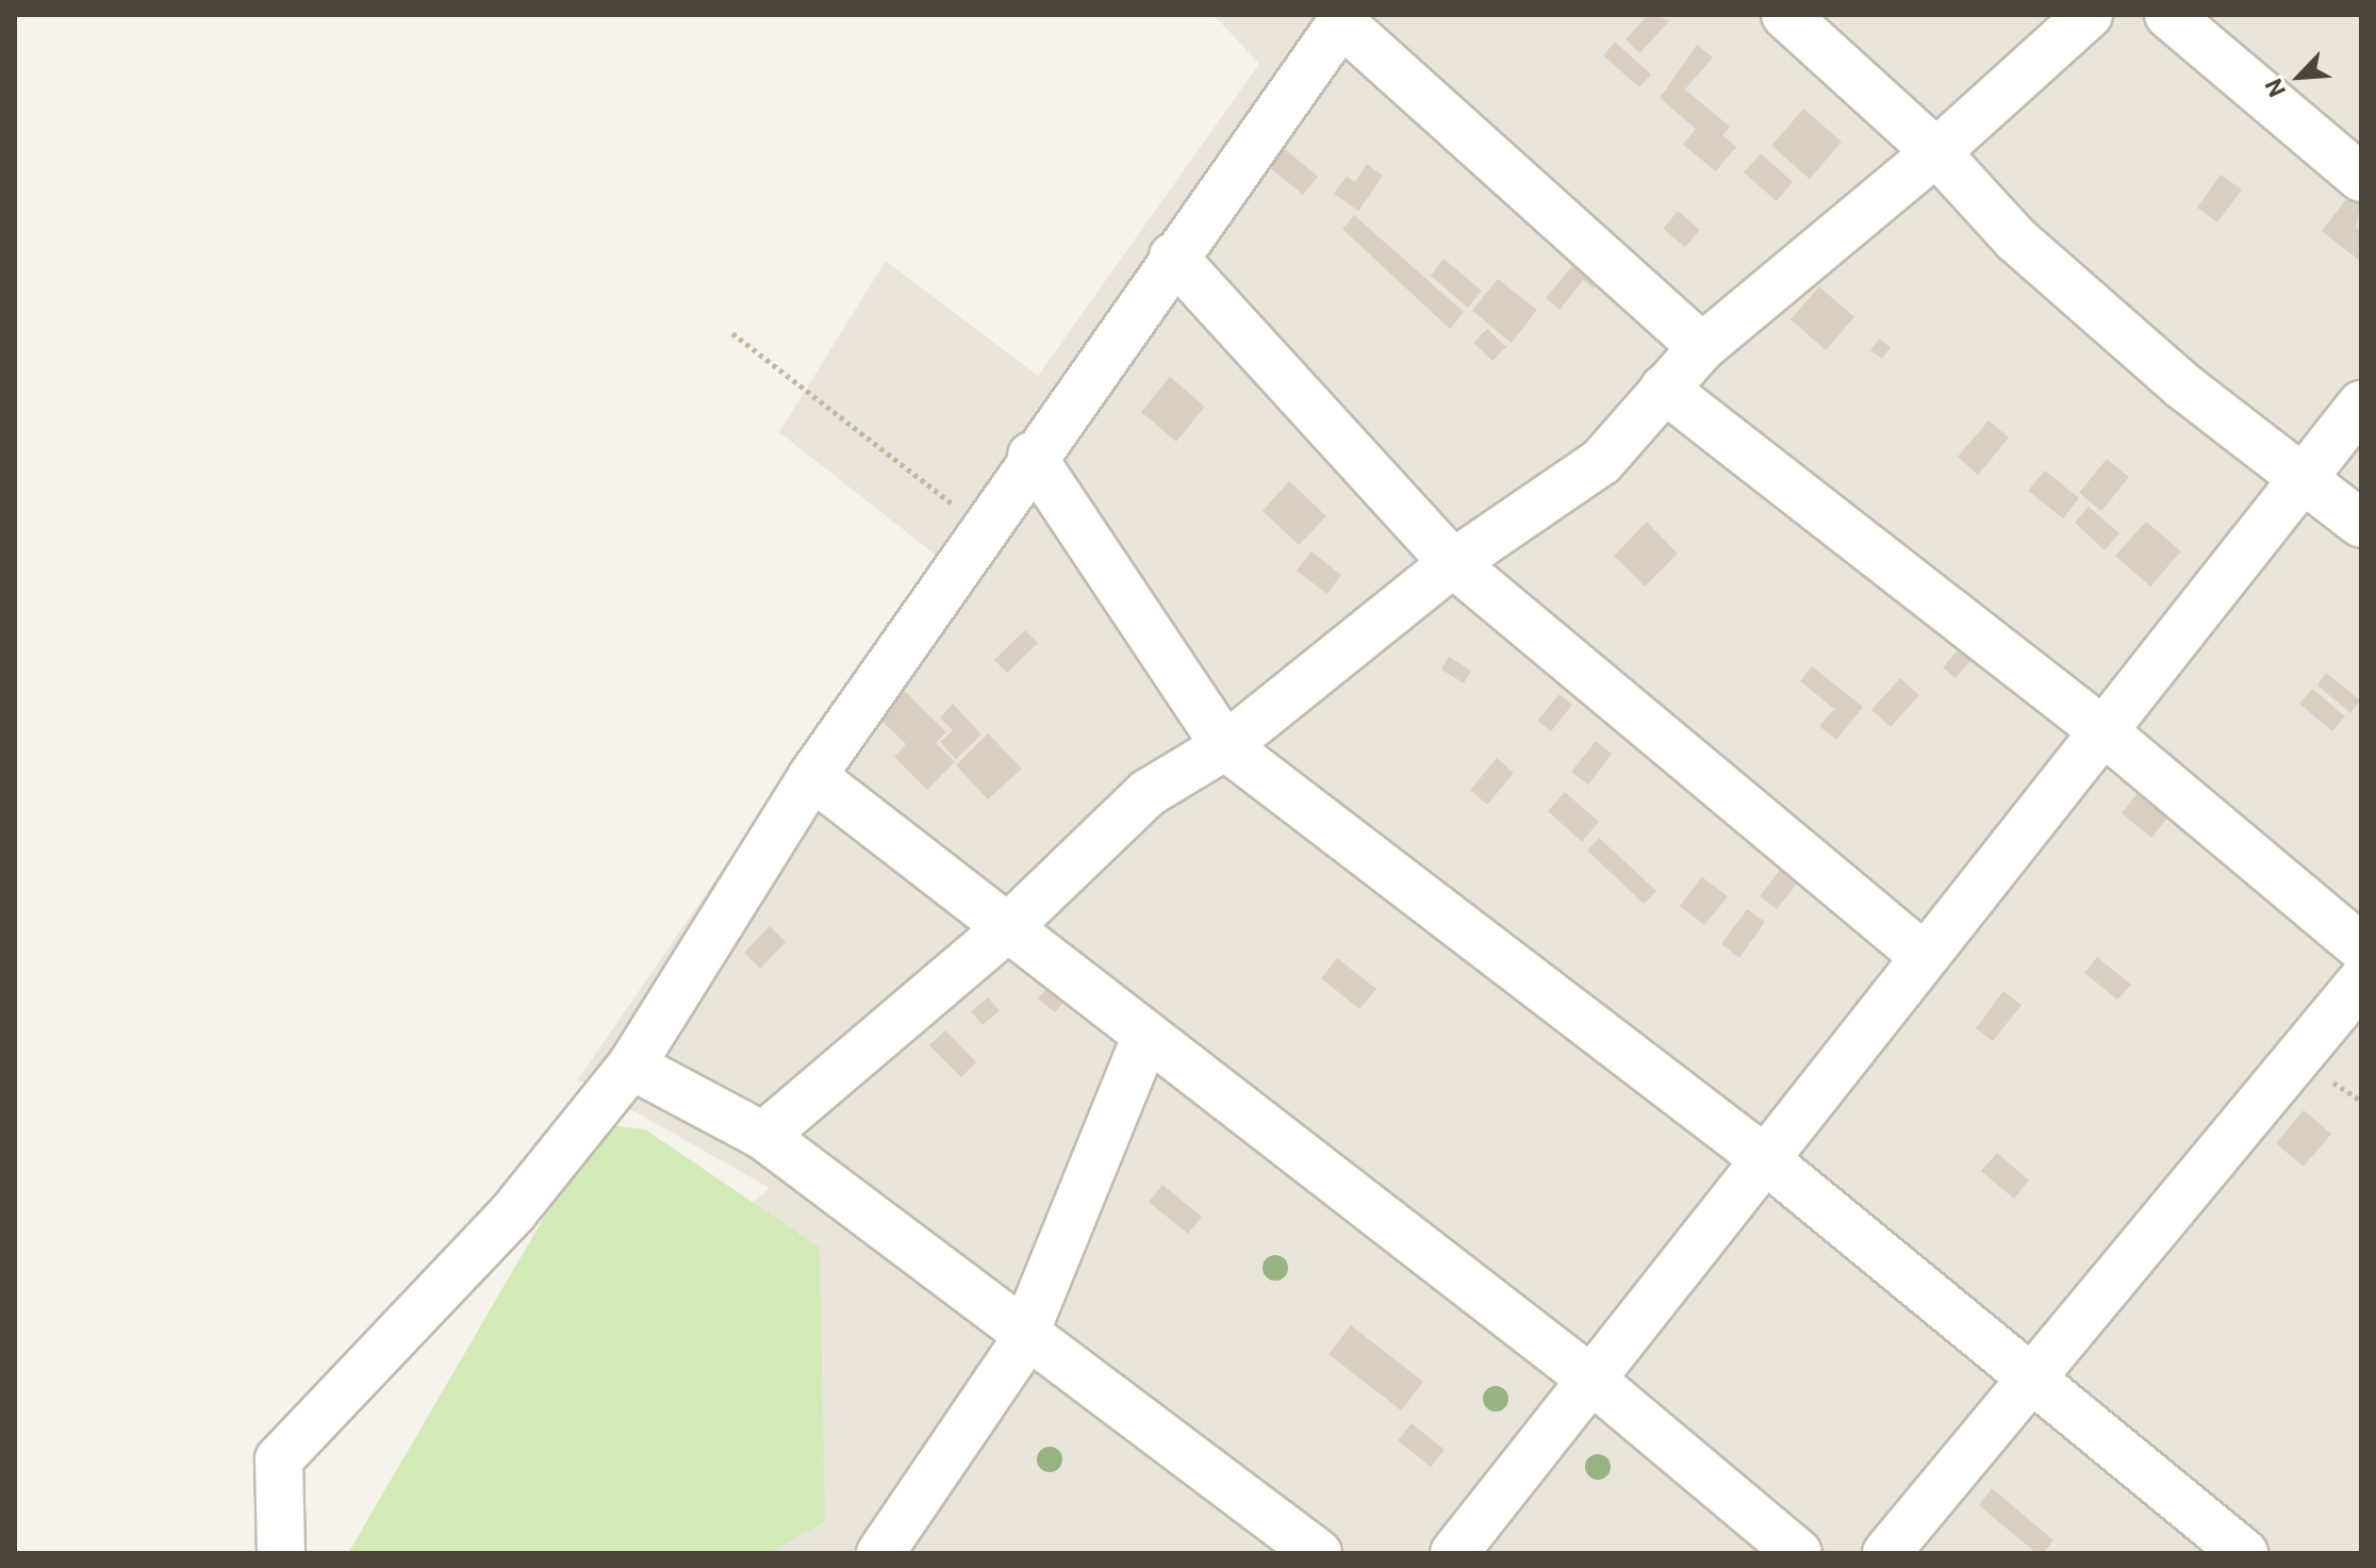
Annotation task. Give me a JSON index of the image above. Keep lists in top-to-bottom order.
{
  "north": "bottom left"
}
